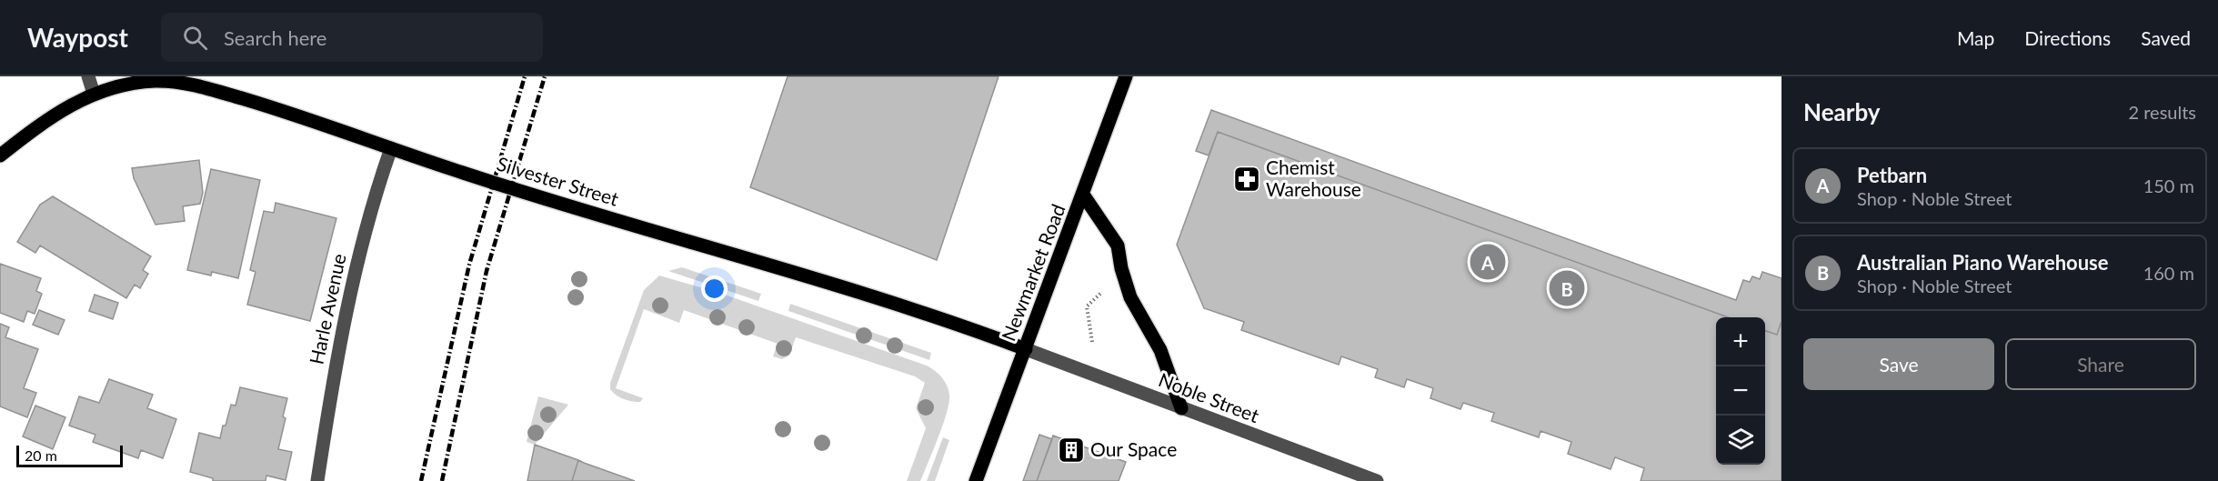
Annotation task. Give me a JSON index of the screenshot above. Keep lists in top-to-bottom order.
{
  "streets": {
    "main road": ["Silvester Street", "Newmarket Road"],
    "street": ["Harle Avenue", "Noble Street"]
  },
  "crossings": [
    ["Silvester Street", "Newmarket Road"],
    ["Silvester Street", "Harle Avenue"],
    ["Silvester Street", "Noble Street"],
    ["Newmarket Road", "Noble Street"]
  ],
  "places": {
    "pharmacy": ["Chemist Warehouse"],
    "building": ["Our Space"]
  },
  "scale_bar": "20 m",
  "page": {
    "header": "Waypost",
    "search": "Search here",
    "nav": ["Map", "Directions", "Saved"],
    "heading": ["Nearby", "2 results"],
    "list": [
      {
        "mark": "A",
        "name": "Petbarn",
        "note": "Shop · Noble Street",
        "value": "150 m"
      },
      {
        "mark": "B",
        "name": "Australian Piano Warehouse",
        "note": "Shop · Noble Street",
        "value": "160 m"
      }
    ],
    "pins": ["A", "B"],
    "map_buttons": ["+", "−"],
    "buttons": ["Save", "Share"],
    "scale": "20 m"
  }
}
